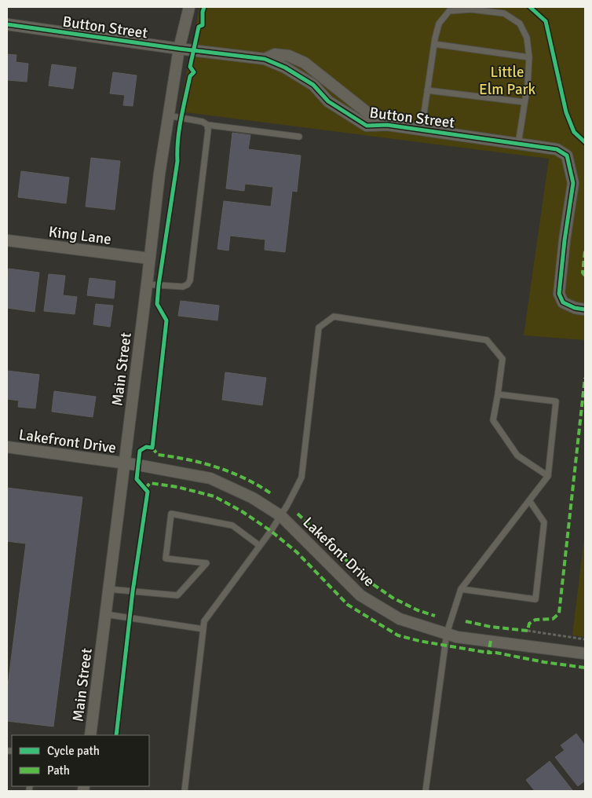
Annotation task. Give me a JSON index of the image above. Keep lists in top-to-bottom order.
{
  "streets": {
    "street": [
      "Button Street",
      "King Lane",
      "Main Street",
      "Lakefront Drive",
      "Lakefont Drive"
    ]
  },
  "crossings": [
    ["Button Street", "Main Street"],
    ["King Lane", "Main Street"],
    ["Main Street", "Lakefront Drive"],
    ["Main Street", "Lakefont Drive"],
    ["Lakefront Drive", "Lakefont Drive"]
  ],
  "parks": ["Little Elm Park"],
  "legend": ["Cycle path", "Path"]
}
